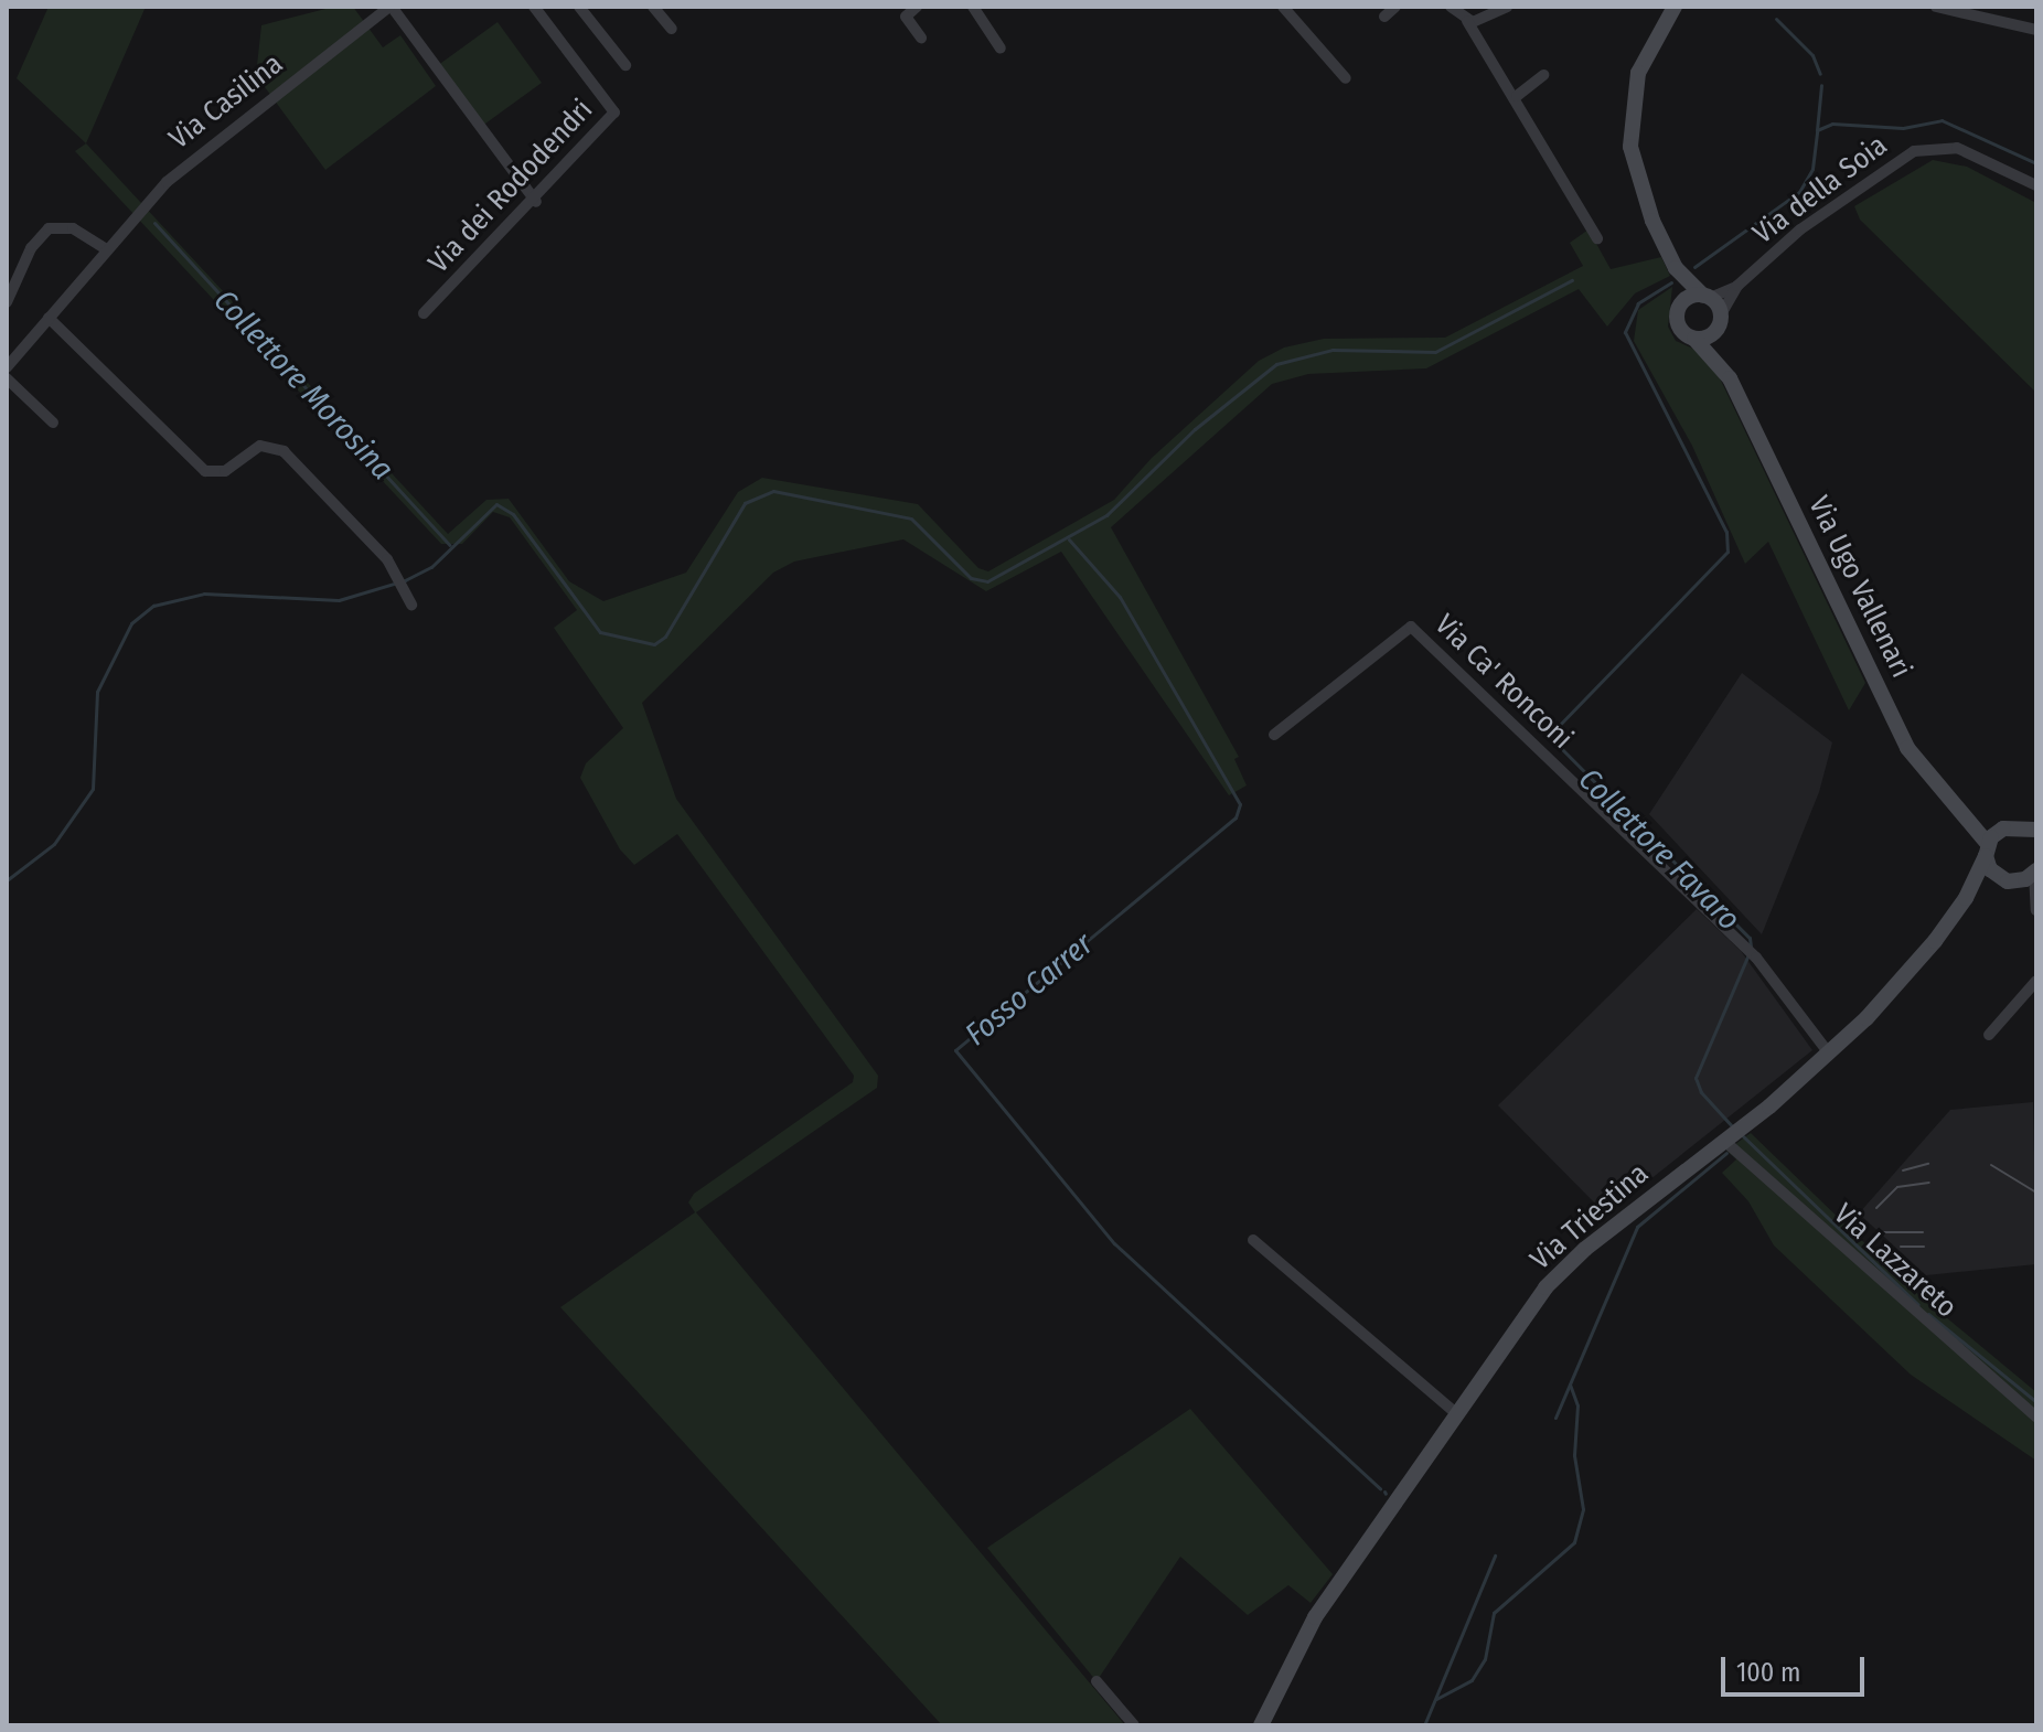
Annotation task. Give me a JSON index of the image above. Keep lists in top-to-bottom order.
{
  "streets": {
    "street": [
      "Via Casilina",
      "Via dei Rododendri",
      "Via della Soia",
      "Via Ugo Vallenari",
      "Via Ca' Ronconi",
      "Via Triestina",
      "Via Lazzareto"
    ]
  },
  "crossings": [
    ["Via della Soia", "Via Ugo Vallenari"],
    ["Via Ugo Vallenari", "Via Triestina"],
    ["Via Ca' Ronconi", "Via Triestina"],
    ["Via Triestina", "Via Lazzareto"]
  ],
  "water": ["Collettore Morosina", "Collettore Favaro", "Fosso Carrer"],
  "scale_bar": "100 m"
}
